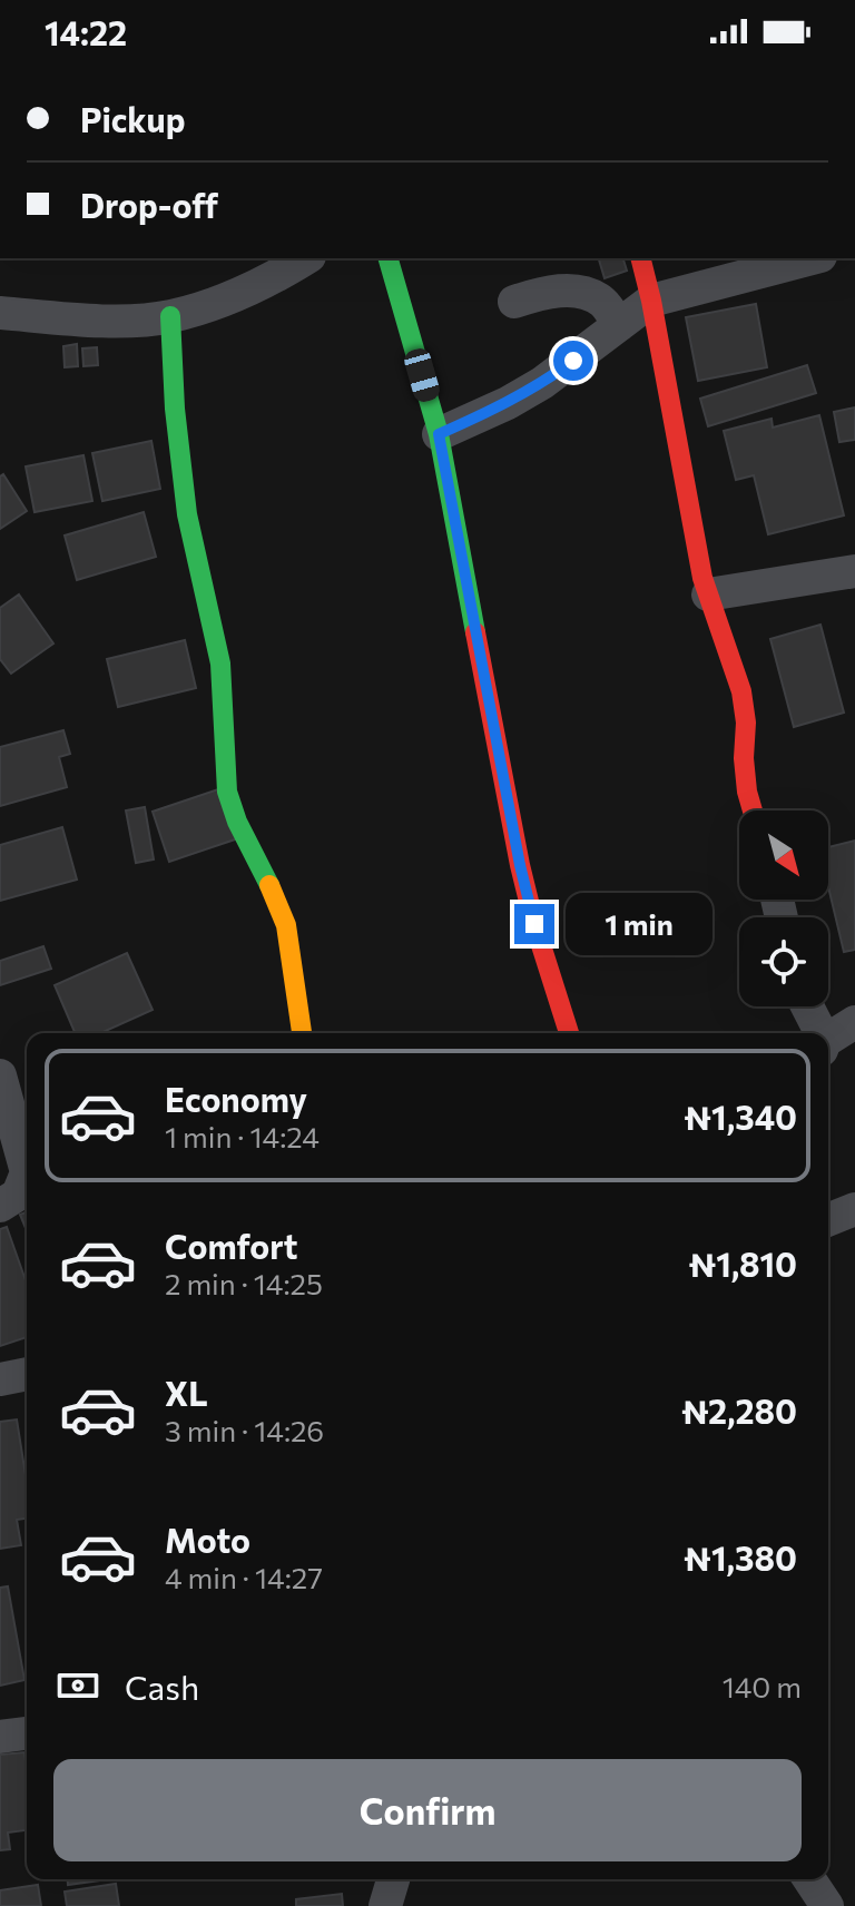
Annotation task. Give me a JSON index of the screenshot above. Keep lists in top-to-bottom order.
{
  "north": "bottom right",
  "page": {
    "status": "14:22",
    "banner": ["Pickup", "Drop-off"],
    "bubble": "1 min",
    "list": [
      {
        "name": "Economy",
        "note": "1 min · 14:24",
        "value": "₦1,340"
      },
      {
        "name": "Comfort",
        "note": "2 min · 14:25",
        "value": "₦1,810"
      },
      {
        "name": "XL",
        "note": "3 min · 14:26",
        "value": "₦2,280"
      },
      {
        "name": "Moto",
        "note": "4 min · 14:27",
        "value": "₦1,380"
      }
    ],
    "pay": ["Cash", "140 m"],
    "buttons": "Confirm"
  }
}
